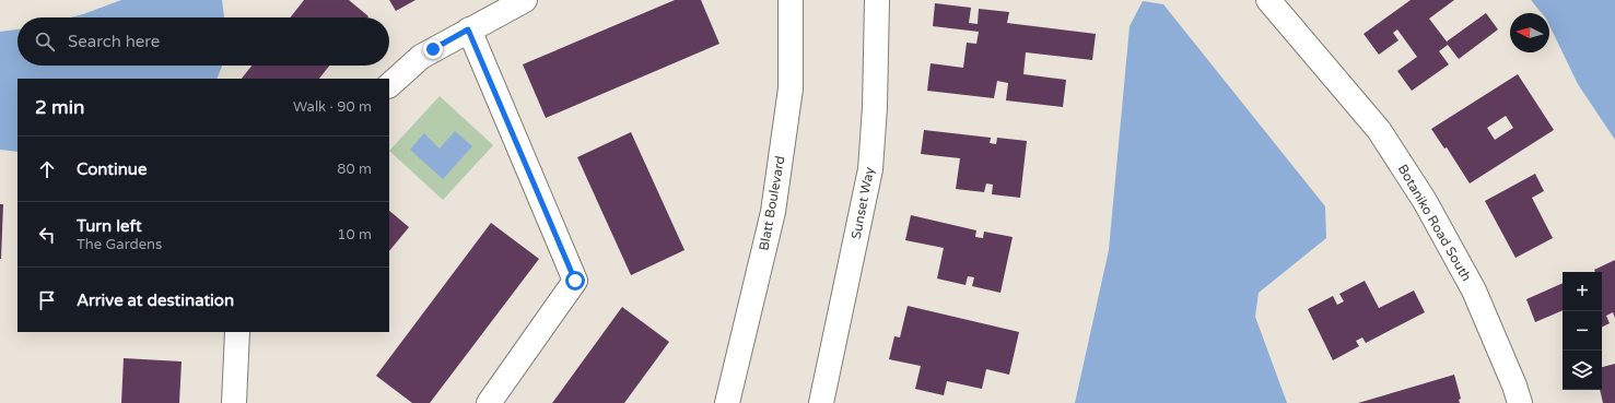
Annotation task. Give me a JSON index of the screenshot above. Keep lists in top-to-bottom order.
{
  "streets": {
    "street": ["Blatt Boulevard", "Sunset Way", "Botaniko Road South"]
  },
  "north": "left",
  "page": {
    "search": "Search here",
    "heading": ["2 min", "Walk · 90 m"],
    "list": [
      ["Continue", "80 m"],
      ["Turn left", "The Gardens", "10 m"],
      "Arrive at destination"
    ],
    "map_buttons": ["+", "−"]
  }
}
